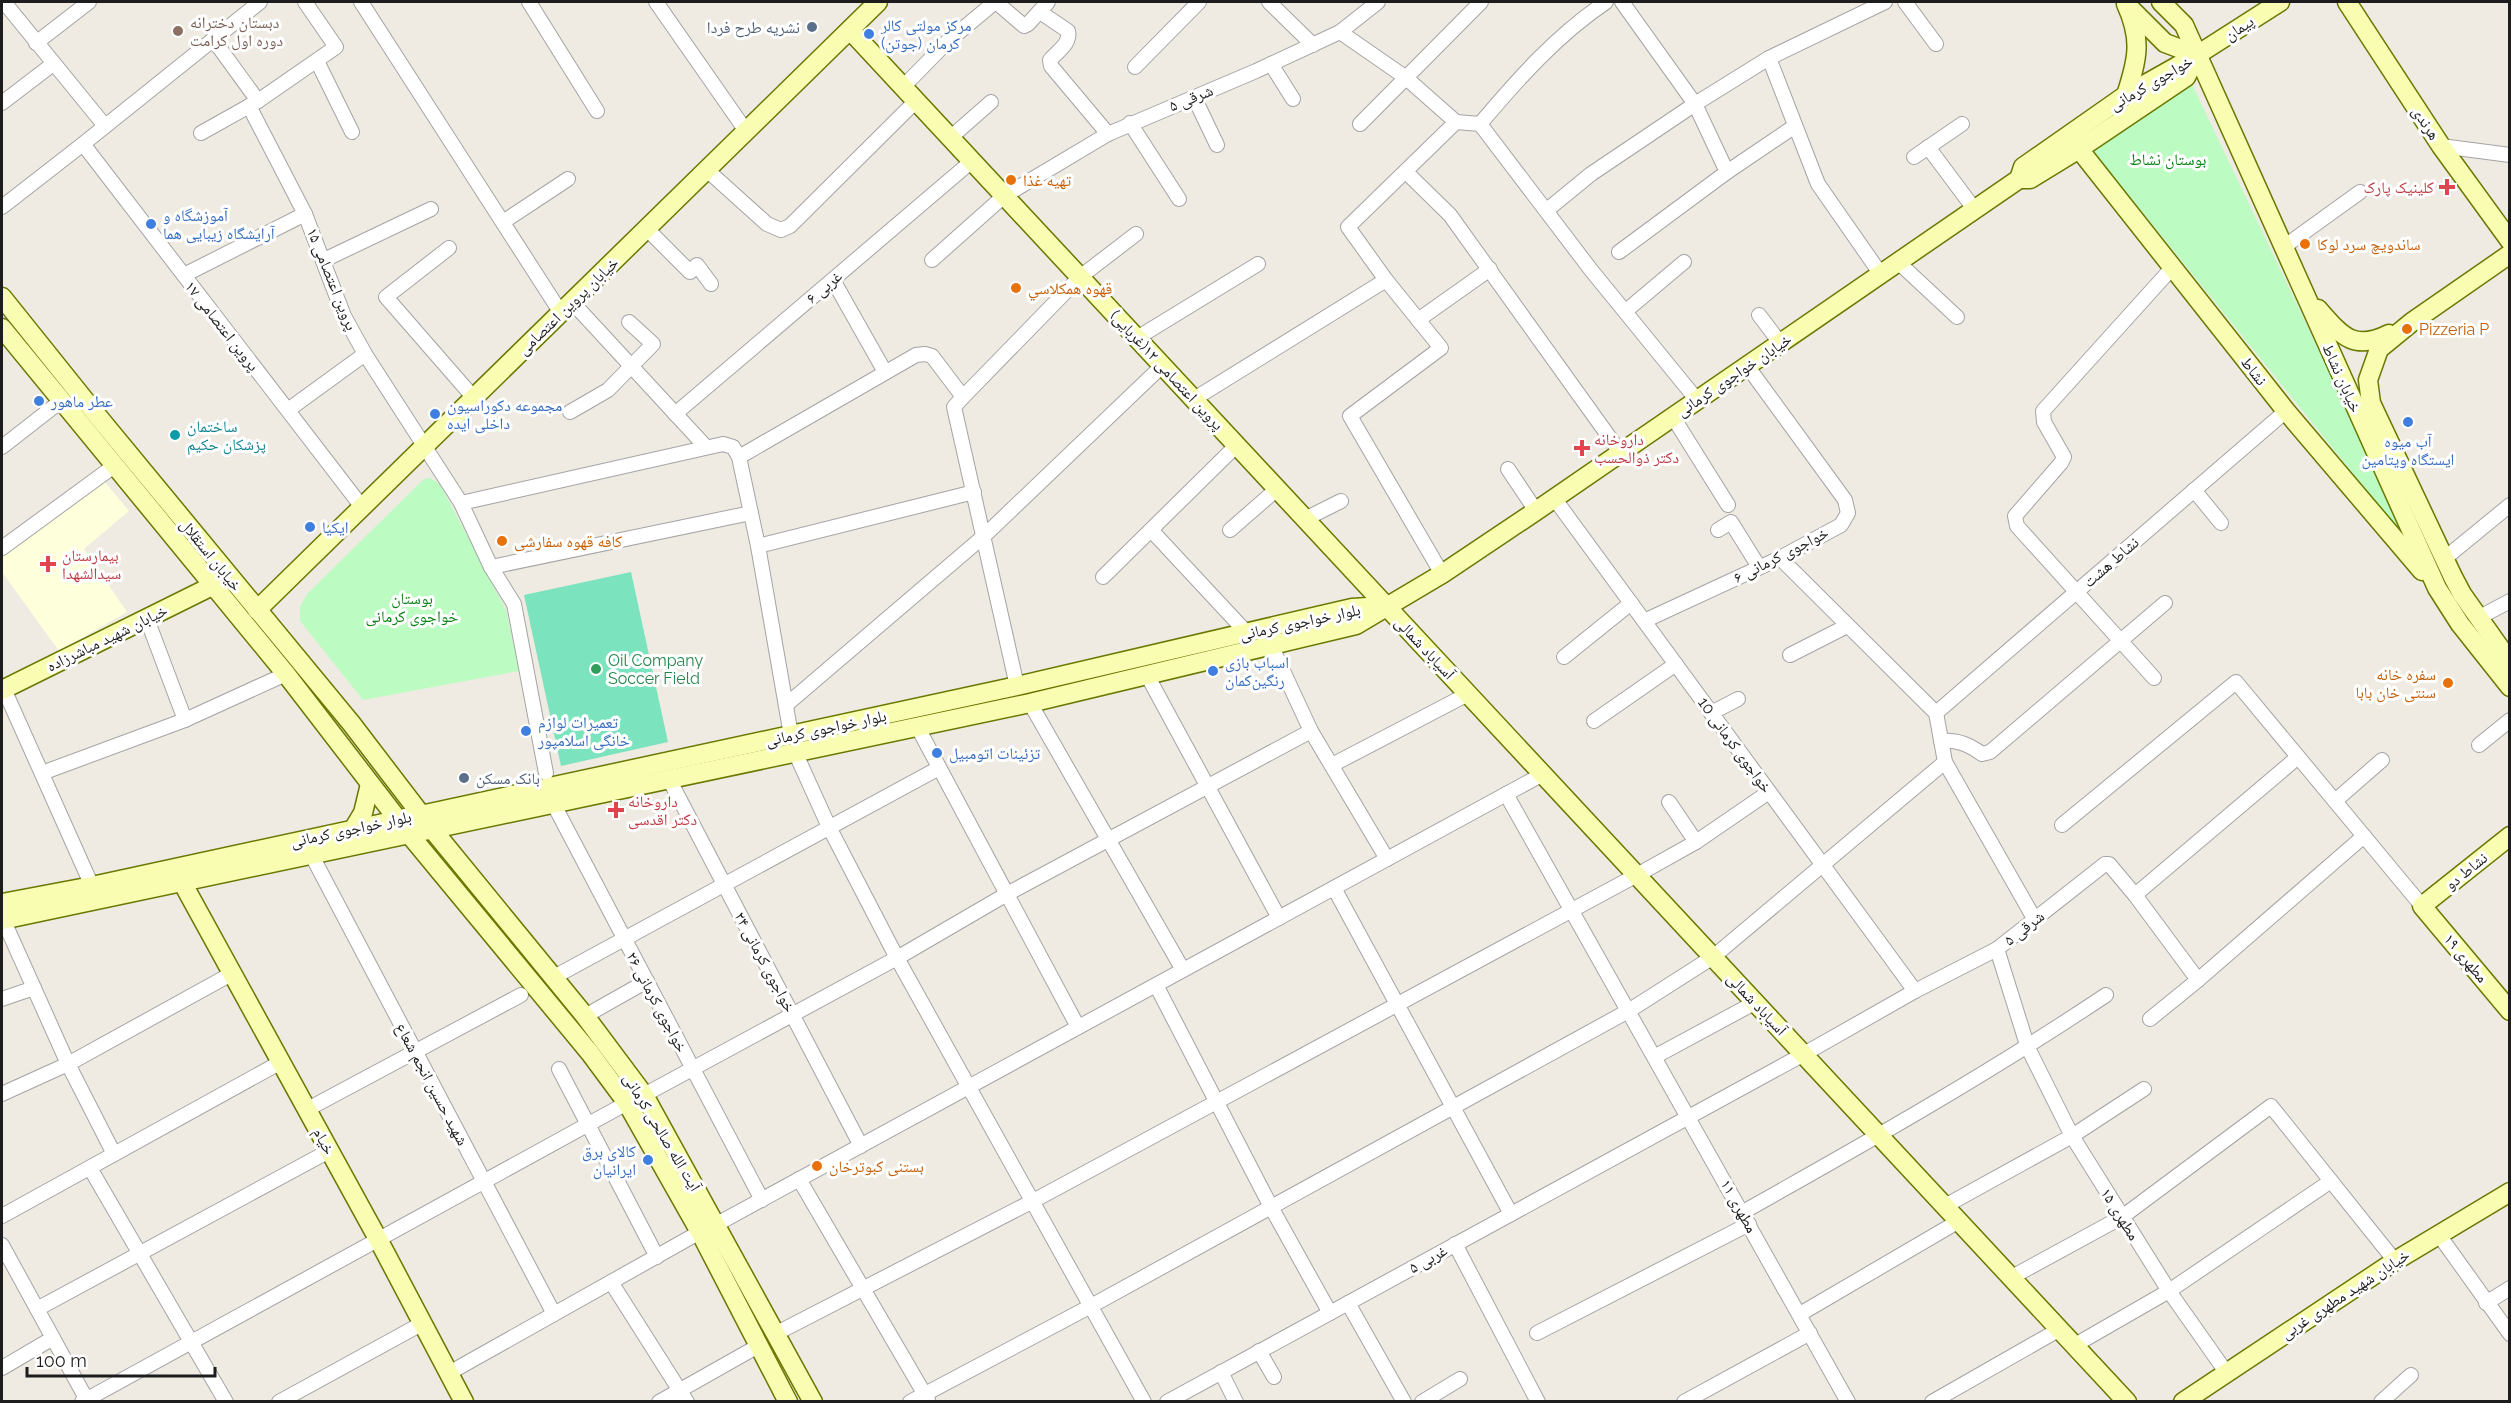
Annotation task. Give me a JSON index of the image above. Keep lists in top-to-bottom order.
{
  "streets": {
    "main road": [
      "پیمان",
      "خواجوی کرمانی",
      "هرندی",
      "خیابان پروین اعتصامی",
      "پروین اعتصامی ۱۲(غربایی)",
      "نشاط",
      "خیابان خواجوی کرمانی",
      "خیابان نشاط",
      "خیابان استقلال",
      "بلوار خواجوی کرمانی",
      "خیابان شهید مباشرزاده",
      "آسیاباد شمالی",
      "نشاط دو",
      "مطهری ۱۹",
      "آیت الله صالحی کرمانی",
      "خیام",
      "خیابان شهید مطهری غربی"
    ],
    "street": [
      "شرقی ۵",
      "پروین اعتصامی ۱۵",
      "غربی ۶",
      "پروین اعتصامی ۱۷",
      "خواجوی کرمانی ۶",
      "نشاط هشت",
      "خواجوی کرمانی 10",
      "خواجوی کرمانی ۲۴",
      "خواجوی کرمانی ۲۶",
      "شهید حسین انجم شعاع",
      "مطهری ۱۱",
      "مطهری ۱۵",
      "۵ غربی"
    ]
  },
  "crossings": [
    ["پیمان", "خواجوی کرمانی"],
    ["پیمان", "خیابان نشاط"],
    ["خواجوی کرمانی", "نشاط"],
    ["خواجوی کرمانی", "خیابان خواجوی کرمانی"],
    ["خواجوی کرمانی", "خیابان نشاط"],
    ["شرقی ۵", "پروین اعتصامی ۱۲(غربایی)"],
    ["شرقی ۵", "آسیاباد شمالی"],
    ["شرقی ۵", "خواجوی کرمانی 10"],
    ["شرقی ۵", "مطهری ۱۱"],
    ["شرقی ۵", "مطهری ۱۵"],
    ["شرقی ۵", "۵ غربی"],
    ["پروین اعتصامی ۱۵", "خیابان پروین اعتصامی"],
    ["غربی ۶", "پروین اعتصامی ۱۲(غربایی)"],
    ["خیابان پروین اعتصامی", "پروین اعتصامی ۱۷"],
    ["خیابان پروین اعتصامی", "پروین اعتصامی ۱۲(غربایی)"],
    ["خیابان پروین اعتصامی", "خیابان استقلال"],
    ["پروین اعتصامی ۱۲(غربایی)", "خیابان خواجوی کرمانی"],
    ["پروین اعتصامی ۱۲(غربایی)", "بلوار خواجوی کرمانی"],
    ["پروین اعتصامی ۱۲(غربایی)", "آسیاباد شمالی"],
    ["نشاط", "خیابان نشاط"],
    ["نشاط", "نشاط هشت"],
    ["خیابان خواجوی کرمانی", "خواجوی کرمانی ۶"],
    ["خیابان خواجوی کرمانی", "بلوار خواجوی کرمانی"],
    ["خیابان خواجوی کرمانی", "آسیاباد شمالی"],
    ["خیابان خواجوی کرمانی", "خواجوی کرمانی 10"],
    ["خیابان استقلال", "بلوار خواجوی کرمانی"],
    ["خیابان استقلال", "خیابان شهید مباشرزاده"],
    ["خیابان استقلال", "آیت الله صالحی کرمانی"],
    ["خواجوی کرمانی ۶", "خواجوی کرمانی 10"],
    ["بلوار خواجوی کرمانی", "آسیاباد شمالی"],
    ["بلوار خواجوی کرمانی", "خواجوی کرمانی ۲۴"],
    ["بلوار خواجوی کرمانی", "خواجوی کرمانی ۲۶"],
    ["بلوار خواجوی کرمانی", "شهید حسین انجم شعاع"],
    ["بلوار خواجوی کرمانی", "آیت الله صالحی کرمانی"],
    ["بلوار خواجوی کرمانی", "خیام"],
    ["نشاط دو", "مطهری ۱۹"],
    ["مطهری ۱۱", "۵ غربی"],
    ["مطهری ۱۵", "خیابان شهید مطهری غربی"]
  ],
  "parks": ["بوستان نشاط", "بوستان خواجوی کرمانی"],
  "places": {
    "other": [
      "نشریه طرح فردا",
      "دبستان دخترانه دوره اول کرامت",
      "مرکز مولتی کالر کرمان (جوتن)",
      "تهیه غذا",
      "آموزشگاه و آرایشگاه زیبایی هما",
      "ساندویچ سرد لوکا",
      "قهوه همكلاسي",
      "Pizzeria P",
      "عطر ماهور",
      "مجموعه دکوراسیون داخلی ایده",
      "آب میوه ایستگاه ویتامین",
      "ساختمان پزشکان حکیم",
      "ایکیا",
      "کافه قهوه سفارشی",
      "Oil Company Soccer Field",
      "اسباب بازی رنگین‌کمان",
      "سفره خانه سنتی خان بابا",
      "تعمیرات لوازم خانگی اسلامپور",
      "تزئینات اتومبیل",
      "بانک مسکن",
      "کالای برق ایرانیان",
      "بستنی کبوترخان"
    ],
    "health": [
      "کلینیک پارک",
      "داروخانه دکتر ذوالحسب",
      "بیمارستان سیدالشهدا",
      "داروخانه دکتر اقدسی"
    ]
  },
  "scale_bar": "100 m"
}
